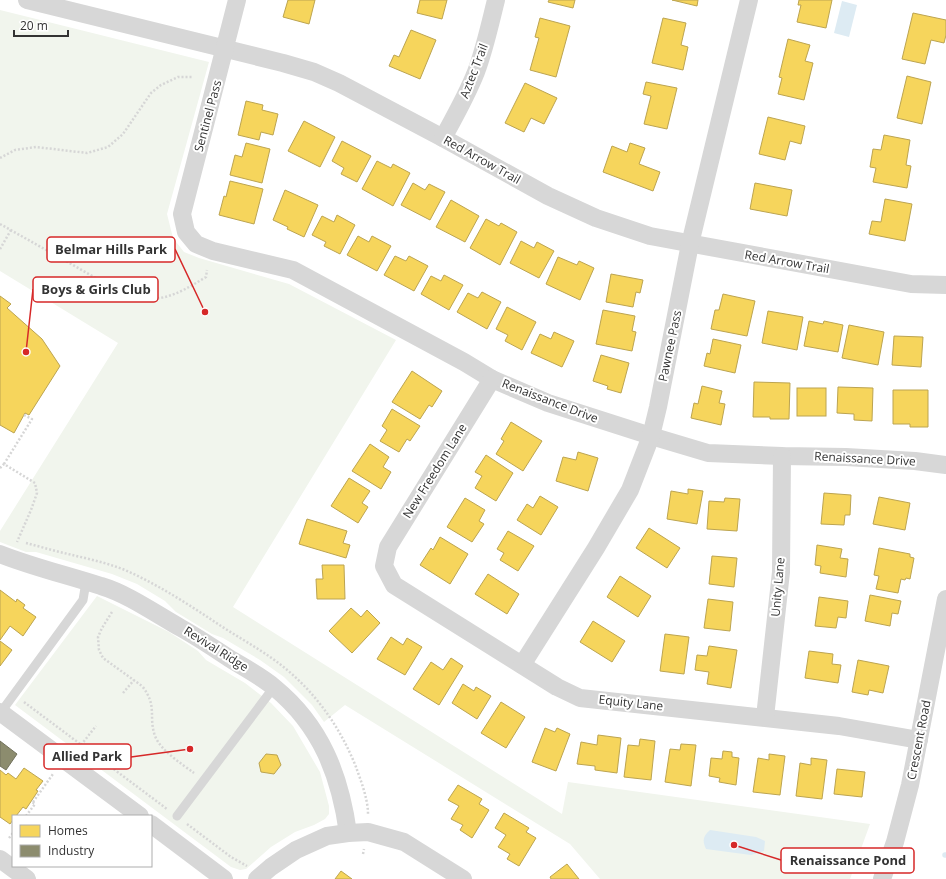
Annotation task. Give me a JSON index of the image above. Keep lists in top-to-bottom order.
{
  "streets": {
    "street": [
      "Aztec Trail",
      "Sentinel Pass",
      "Red Arrow Trail",
      "Pawnee Pass",
      "Renaissance Drive",
      "New Freedom Lane",
      "Unity Lane",
      "Revival Ridge",
      "Equity Lane",
      "Crescent Road"
    ]
  },
  "crossings": [
    ["Aztec Trail", "Red Arrow Trail"],
    ["Sentinel Pass", "Red Arrow Trail"],
    ["Sentinel Pass", "Renaissance Drive"],
    ["Red Arrow Trail", "Pawnee Pass"],
    ["Pawnee Pass", "Renaissance Drive"],
    ["Pawnee Pass", "Equity Lane"],
    ["Renaissance Drive", "New Freedom Lane"],
    ["Renaissance Drive", "Unity Lane"],
    ["New Freedom Lane", "Equity Lane"],
    ["Unity Lane", "Equity Lane"],
    ["Equity Lane", "Crescent Road"]
  ],
  "places": [
    "Belmar Hills Park",
    "Boys & Girls Club",
    "Allied Park",
    "Renaissance Pond"
  ],
  "legend": ["Homes", "Industry"],
  "scale_bar": "20 m"
}
